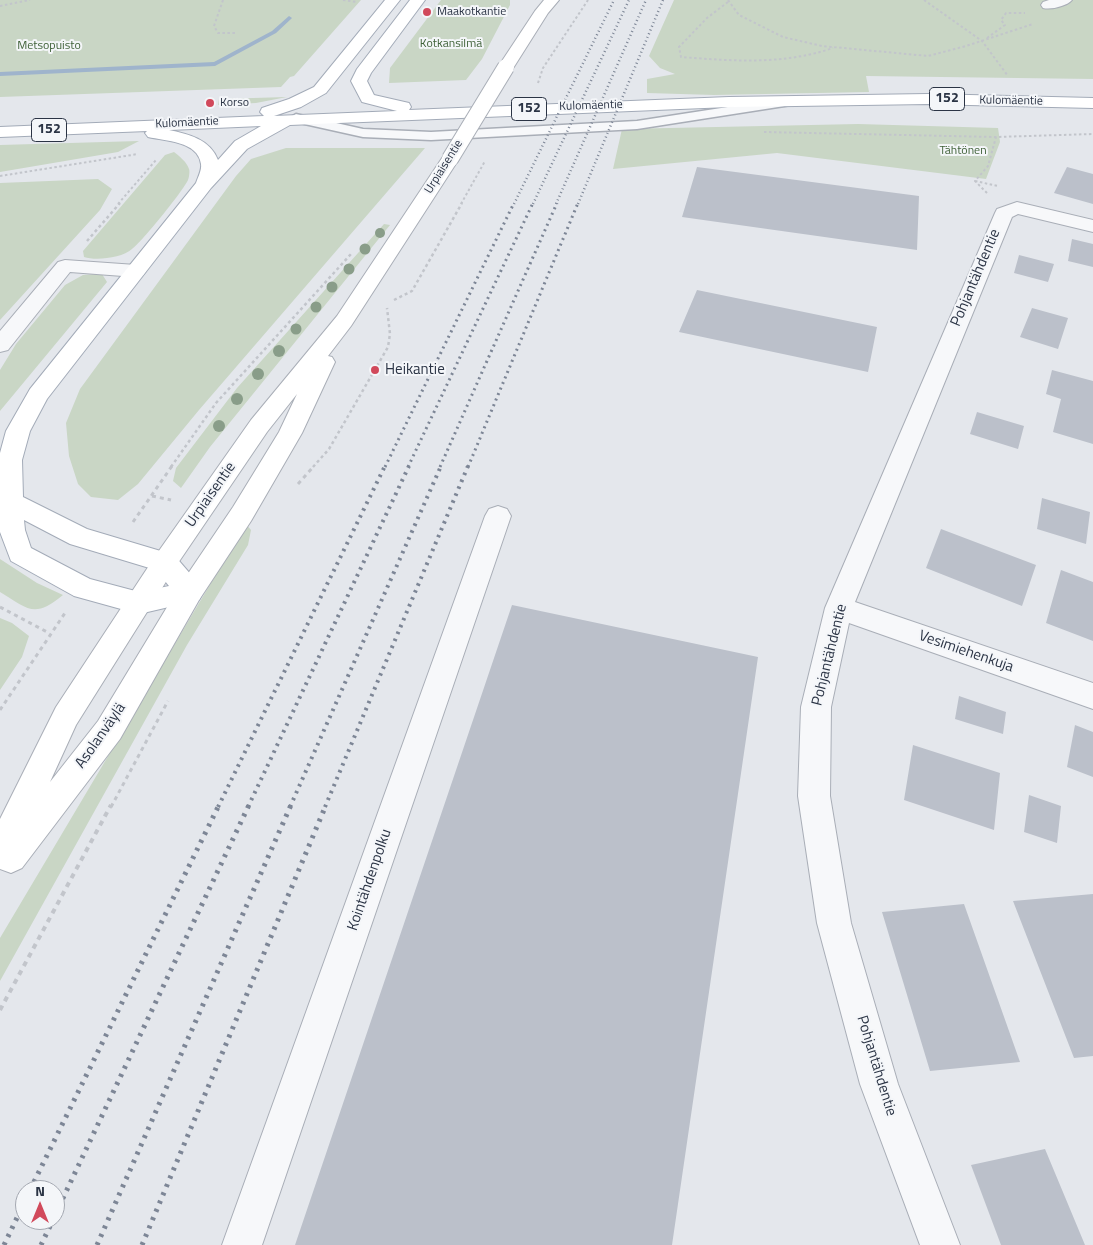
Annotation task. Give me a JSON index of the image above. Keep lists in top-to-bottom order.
{
  "streets": {
    "main road": [
      "152",
      "Kulomäentie",
      "Urpiaisentie",
      "Asolanväylä"
    ],
    "street": ["Pohjantähdentie", "Vesimiehenkuja", "Kointähdenpolku"]
  },
  "crossings": [
    ["Urpiaisentie", "Asolanväylä"],
    ["Pohjantähdentie", "Vesimiehenkuja"]
  ],
  "parks": ["Kotkansilmä", "Metsopuisto", "Tähtönen"],
  "places": ["Maakotkantie", "Korso", "Heikantie"],
  "north": "top"
}
